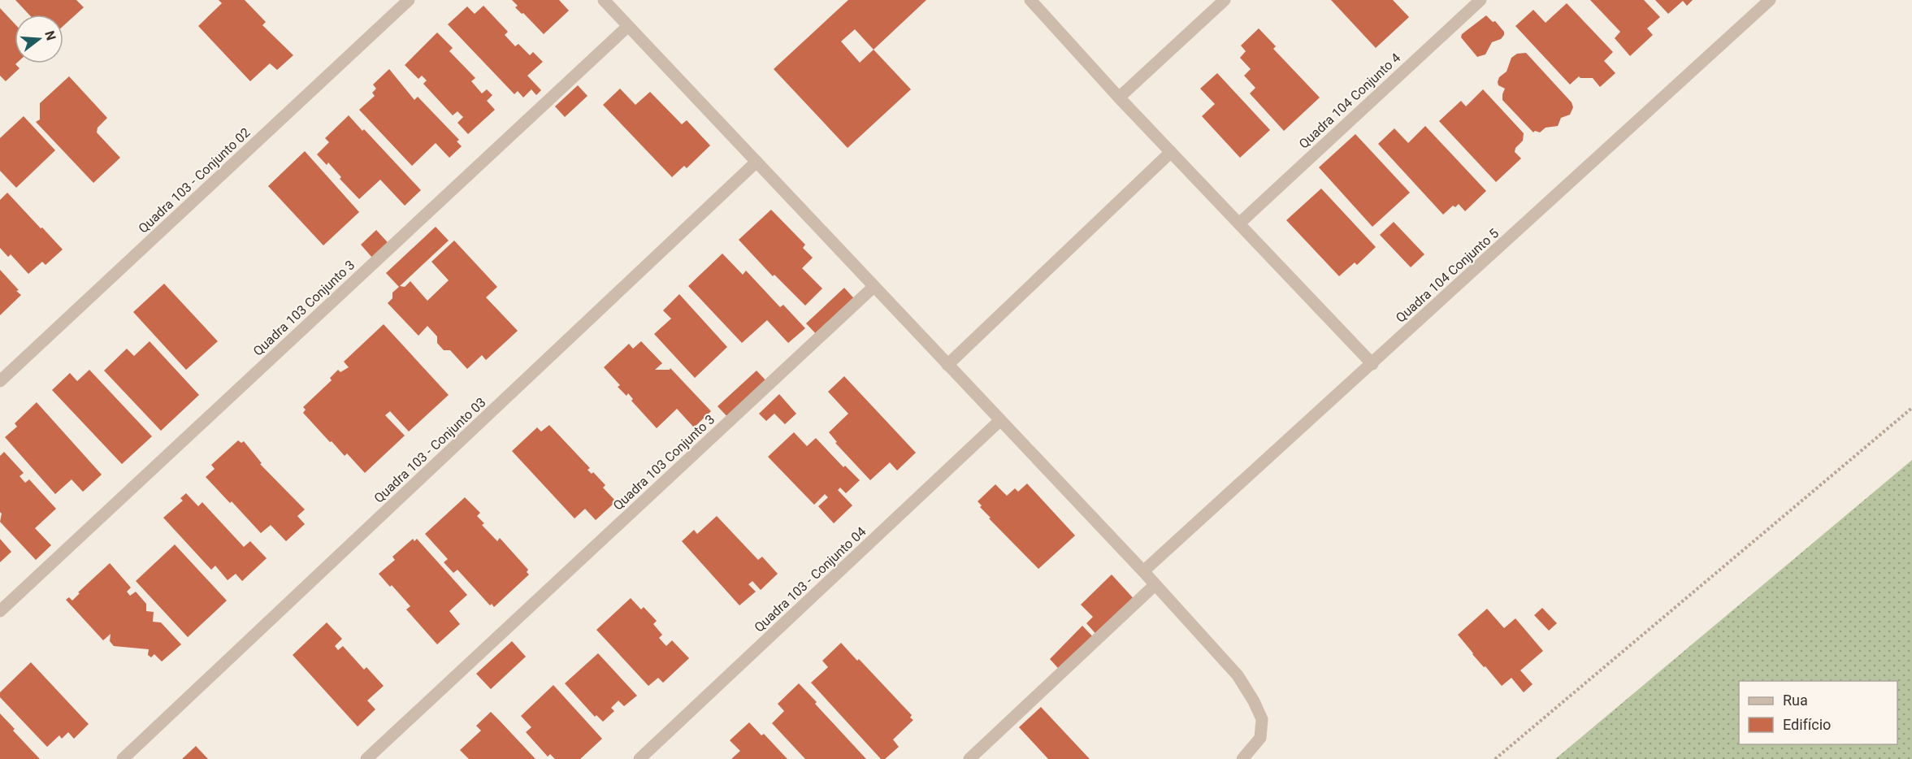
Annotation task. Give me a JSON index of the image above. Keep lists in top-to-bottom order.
{
  "streets": {
    "street": [
      "Quadra 104 Conjunto 4",
      "Quadra 103 - Conjunto 02",
      "Quadra 104 Conjunto 5",
      "Quadra 103 Conjunto 3",
      "Quadra 103 - Conjunto 03",
      "Quadra 103 - Conjunto 04"
    ]
  },
  "legend": ["Rua", "Edifício"],
  "north": "right"
}
